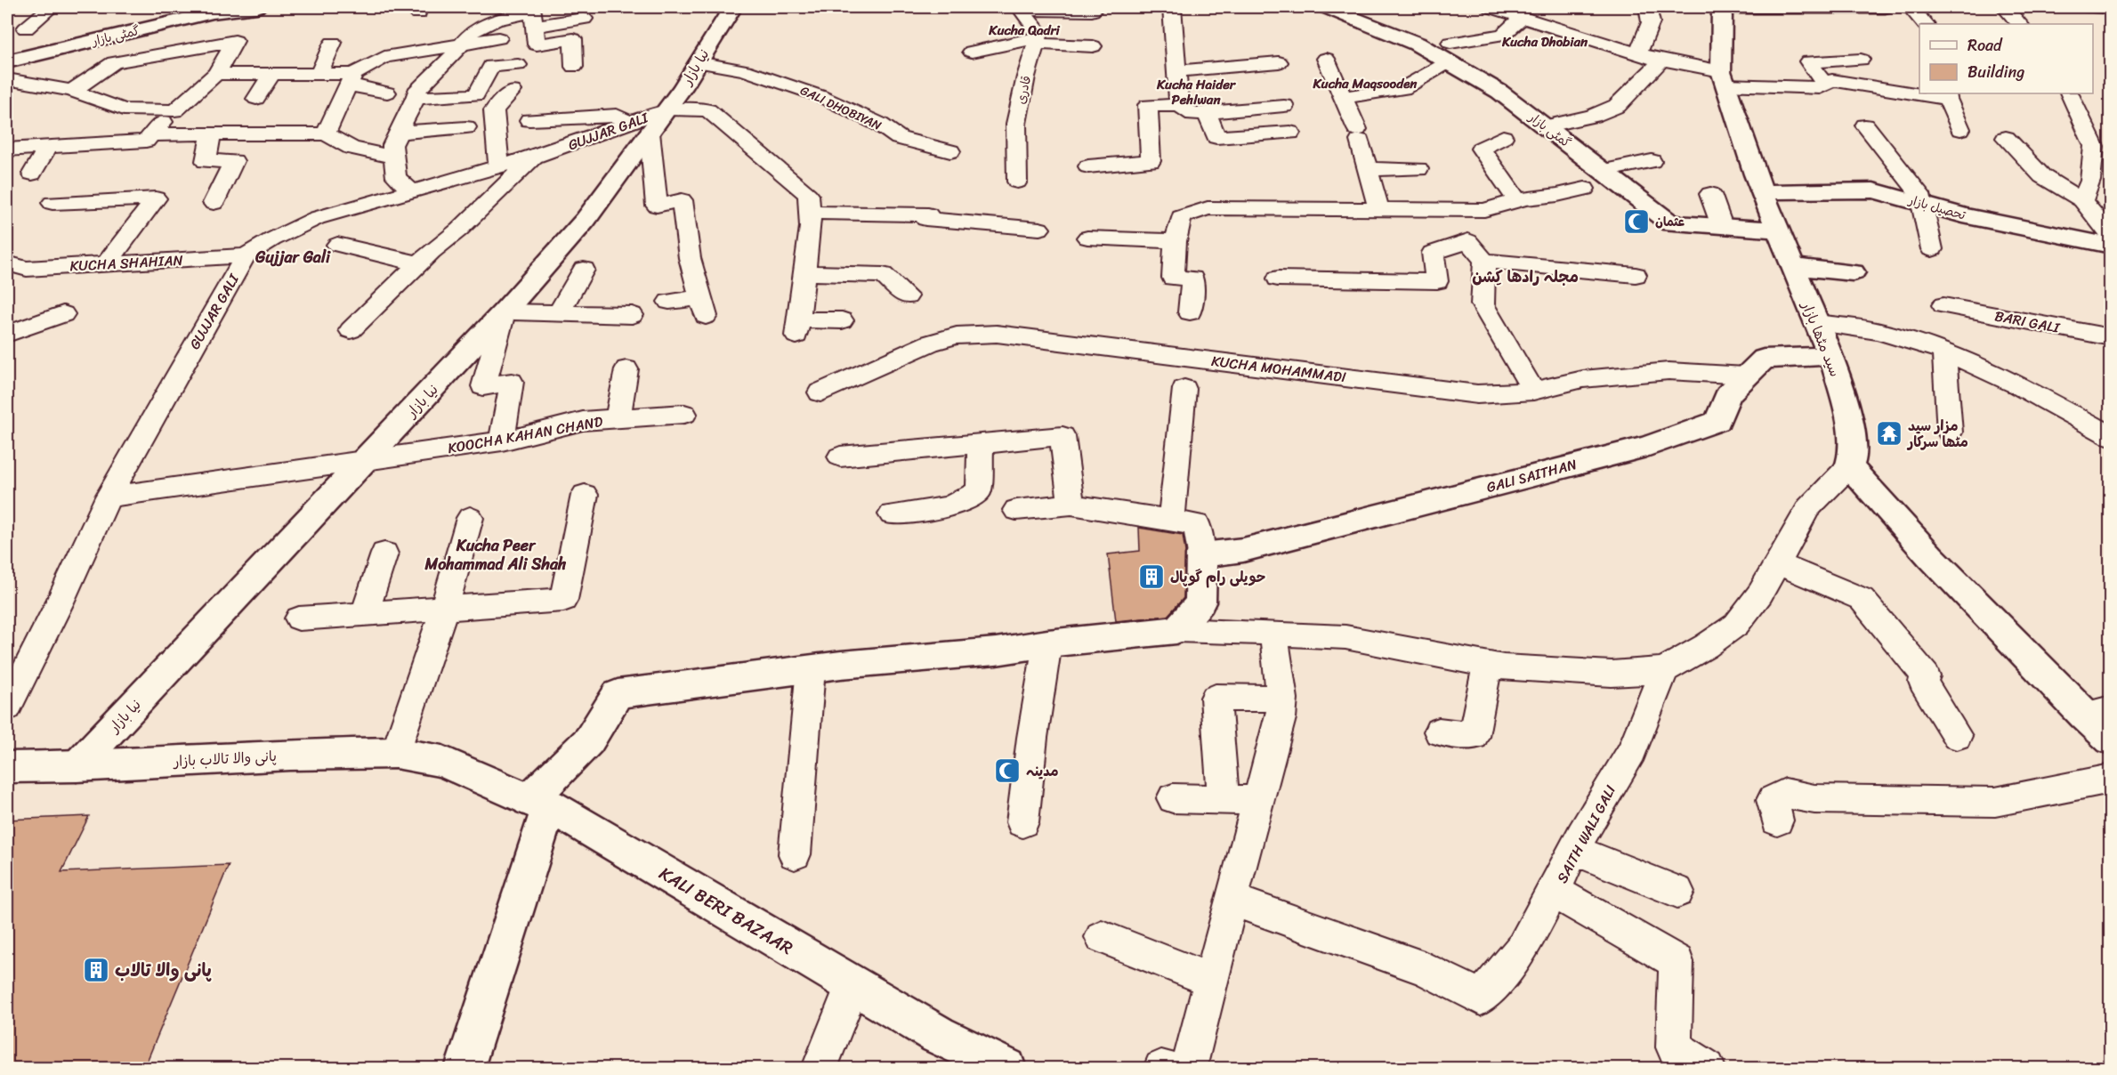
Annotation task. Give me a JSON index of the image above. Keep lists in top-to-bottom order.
{
  "streets": {
    "street": [
      "گمٹی بازار",
      "نیا بازار",
      "تحصیل بازار",
      "سید مٹھا بازار",
      "GALI SAITHAN",
      "پانی والا تالاب بازار",
      "KALI BERI BAZAAR"
    ],
    "lane": [
      "قادری",
      "GALI DHOBIYAN",
      "GUJJAR GALI",
      "KUCHA SHAHIAN",
      "BARI GALI",
      "KUCHA MOHAMMADI",
      "KOOCHA KAHAN CHAND",
      "SAITH WALI GALI"
    ]
  },
  "crossings": [
    ["گمٹی بازار", "سید مٹھا بازار"],
    ["نیا بازار", "GALI DHOBIYAN"],
    ["نیا بازار", "GUJJAR GALI"],
    ["نیا بازار", "KOOCHA KAHAN CHAND"],
    ["نیا بازار", "پانی والا تالاب بازار"],
    ["GUJJAR GALI", "KUCHA SHAHIAN"],
    ["GUJJAR GALI", "KOOCHA KAHAN CHAND"],
    ["تحصیل بازار", "سید مٹھا بازار"],
    ["سید مٹھا بازار", "GALI SAITHAN"],
    ["KUCHA MOHAMMADI", "GALI SAITHAN"],
    ["پانی والا تالاب بازار", "KALI BERI BAZAAR"]
  ],
  "districts": [
    "Kucha Qadri",
    "Kucha Dhobian",
    "Kucha Maqsooden",
    "Kucha Haider Pehlwan",
    "Gujjar Gali",
    "مجلہ رادها كِشن",
    "Kucha Peer Mohammad Ali Shah"
  ],
  "places": {
    "mosque": ["عثمان", "مدینہ"],
    "temple": ["مزار سید مٹھا سرکار"],
    "building": ["حویلی رام گوپال", "پانی والا تالاب"]
  },
  "legend": ["Road", "Building"]
}
